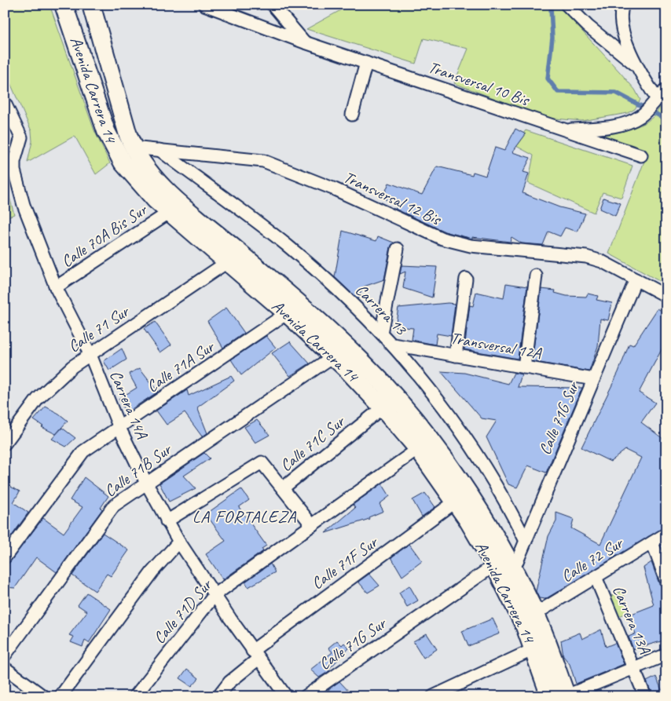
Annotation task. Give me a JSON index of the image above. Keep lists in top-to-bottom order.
{
  "streets": {
    "main road": ["Avenida Carrera 14"],
    "street": [
      "Transversal 10 Bis",
      "Transversal 12 Bis",
      "Calle 70A Bis Sur",
      "Carrera 13",
      "Calle 71 Sur",
      "Transversal 12A",
      "Calle 71A Sur",
      "Carrera 14A",
      "Calle 71G Sur",
      "Calle 71C Sur",
      "Calle 71B Sur",
      "Calle 72 Sur",
      "Calle 71F Sur",
      "Calle 71D Sur",
      "Carrera 13A"
    ]
  },
  "crossings": [
    ["Avenida Carrera 14", "Transversal 12 Bis"],
    ["Avenida Carrera 14", "Calle 70A Bis Sur"],
    ["Avenida Carrera 14", "Calle 71 Sur"],
    ["Avenida Carrera 14", "Calle 71A Sur"],
    ["Avenida Carrera 14", "Calle 71G Sur"],
    ["Avenida Carrera 14", "Calle 71C Sur"],
    ["Avenida Carrera 14", "Calle 71B Sur"],
    ["Avenida Carrera 14", "Calle 72 Sur"],
    ["Avenida Carrera 14", "Calle 71F Sur"],
    ["Avenida Carrera 14", "Calle 71D Sur"],
    ["Transversal 12 Bis", "Carrera 13"],
    ["Transversal 12 Bis", "Calle 71G Sur"],
    ["Calle 70A Bis Sur", "Carrera 14A"],
    ["Carrera 13", "Transversal 12A"],
    ["Carrera 13", "Calle 71G Sur"],
    ["Calle 71 Sur", "Carrera 14A"],
    ["Transversal 12A", "Calle 71G Sur"],
    ["Calle 71A Sur", "Carrera 14A"],
    ["Carrera 14A", "Calle 71C Sur"],
    ["Carrera 14A", "Calle 71B Sur"],
    ["Carrera 14A", "Calle 71F Sur"],
    ["Carrera 14A", "Calle 71D Sur"],
    ["Calle 72 Sur", "Carrera 13A"]
  ],
  "districts": ["LA FORTALEZA"]
}
